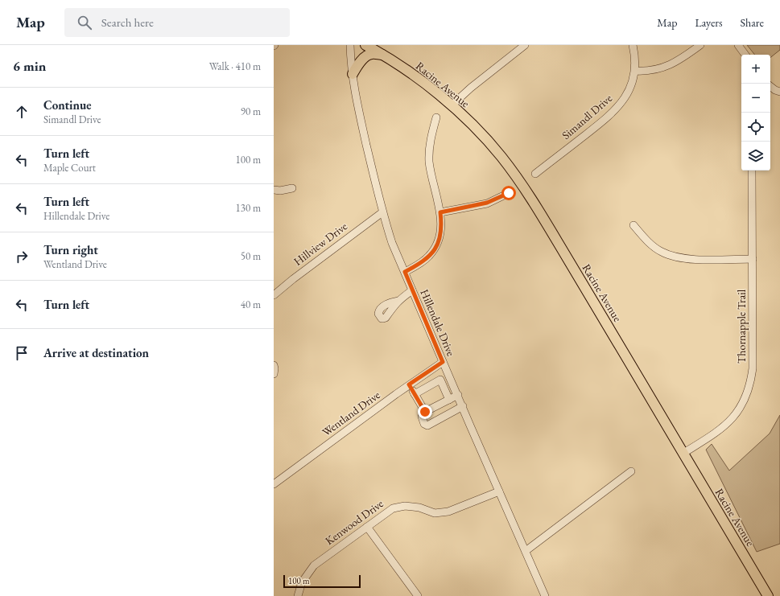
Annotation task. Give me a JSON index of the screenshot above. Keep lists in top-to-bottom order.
{
  "streets": {
    "main road": ["Racine Avenue"],
    "street": [
      "Simandl Drive",
      "Hillview Drive",
      "Hillendale Drive",
      "Thornapple Trail",
      "Wentland Drive",
      "Kenwood Drive"
    ]
  },
  "crossings": [
    ["Racine Avenue", "Thornapple Trail"],
    ["Hillview Drive", "Hillendale Drive"],
    ["Hillendale Drive", "Wentland Drive"],
    ["Hillendale Drive", "Kenwood Drive"]
  ],
  "scale_bar": "100 m",
  "page": {
    "header": "Map",
    "search": "Search here",
    "nav": ["Map", "Layers", "Share"],
    "heading": ["6 min", "Walk · 410 m"],
    "map_buttons": ["+", "−"],
    "list": [
      ["Continue", "Simandl Drive", "90 m"],
      ["Turn left", "Maple Court", "100 m"],
      ["Turn left", "Hillendale Drive", "130 m"],
      ["Turn right", "Wentland Drive", "50 m"],
      ["Turn left", "40 m"],
      "Arrive at destination"
    ],
    "scale": "100 m"
  }
}
